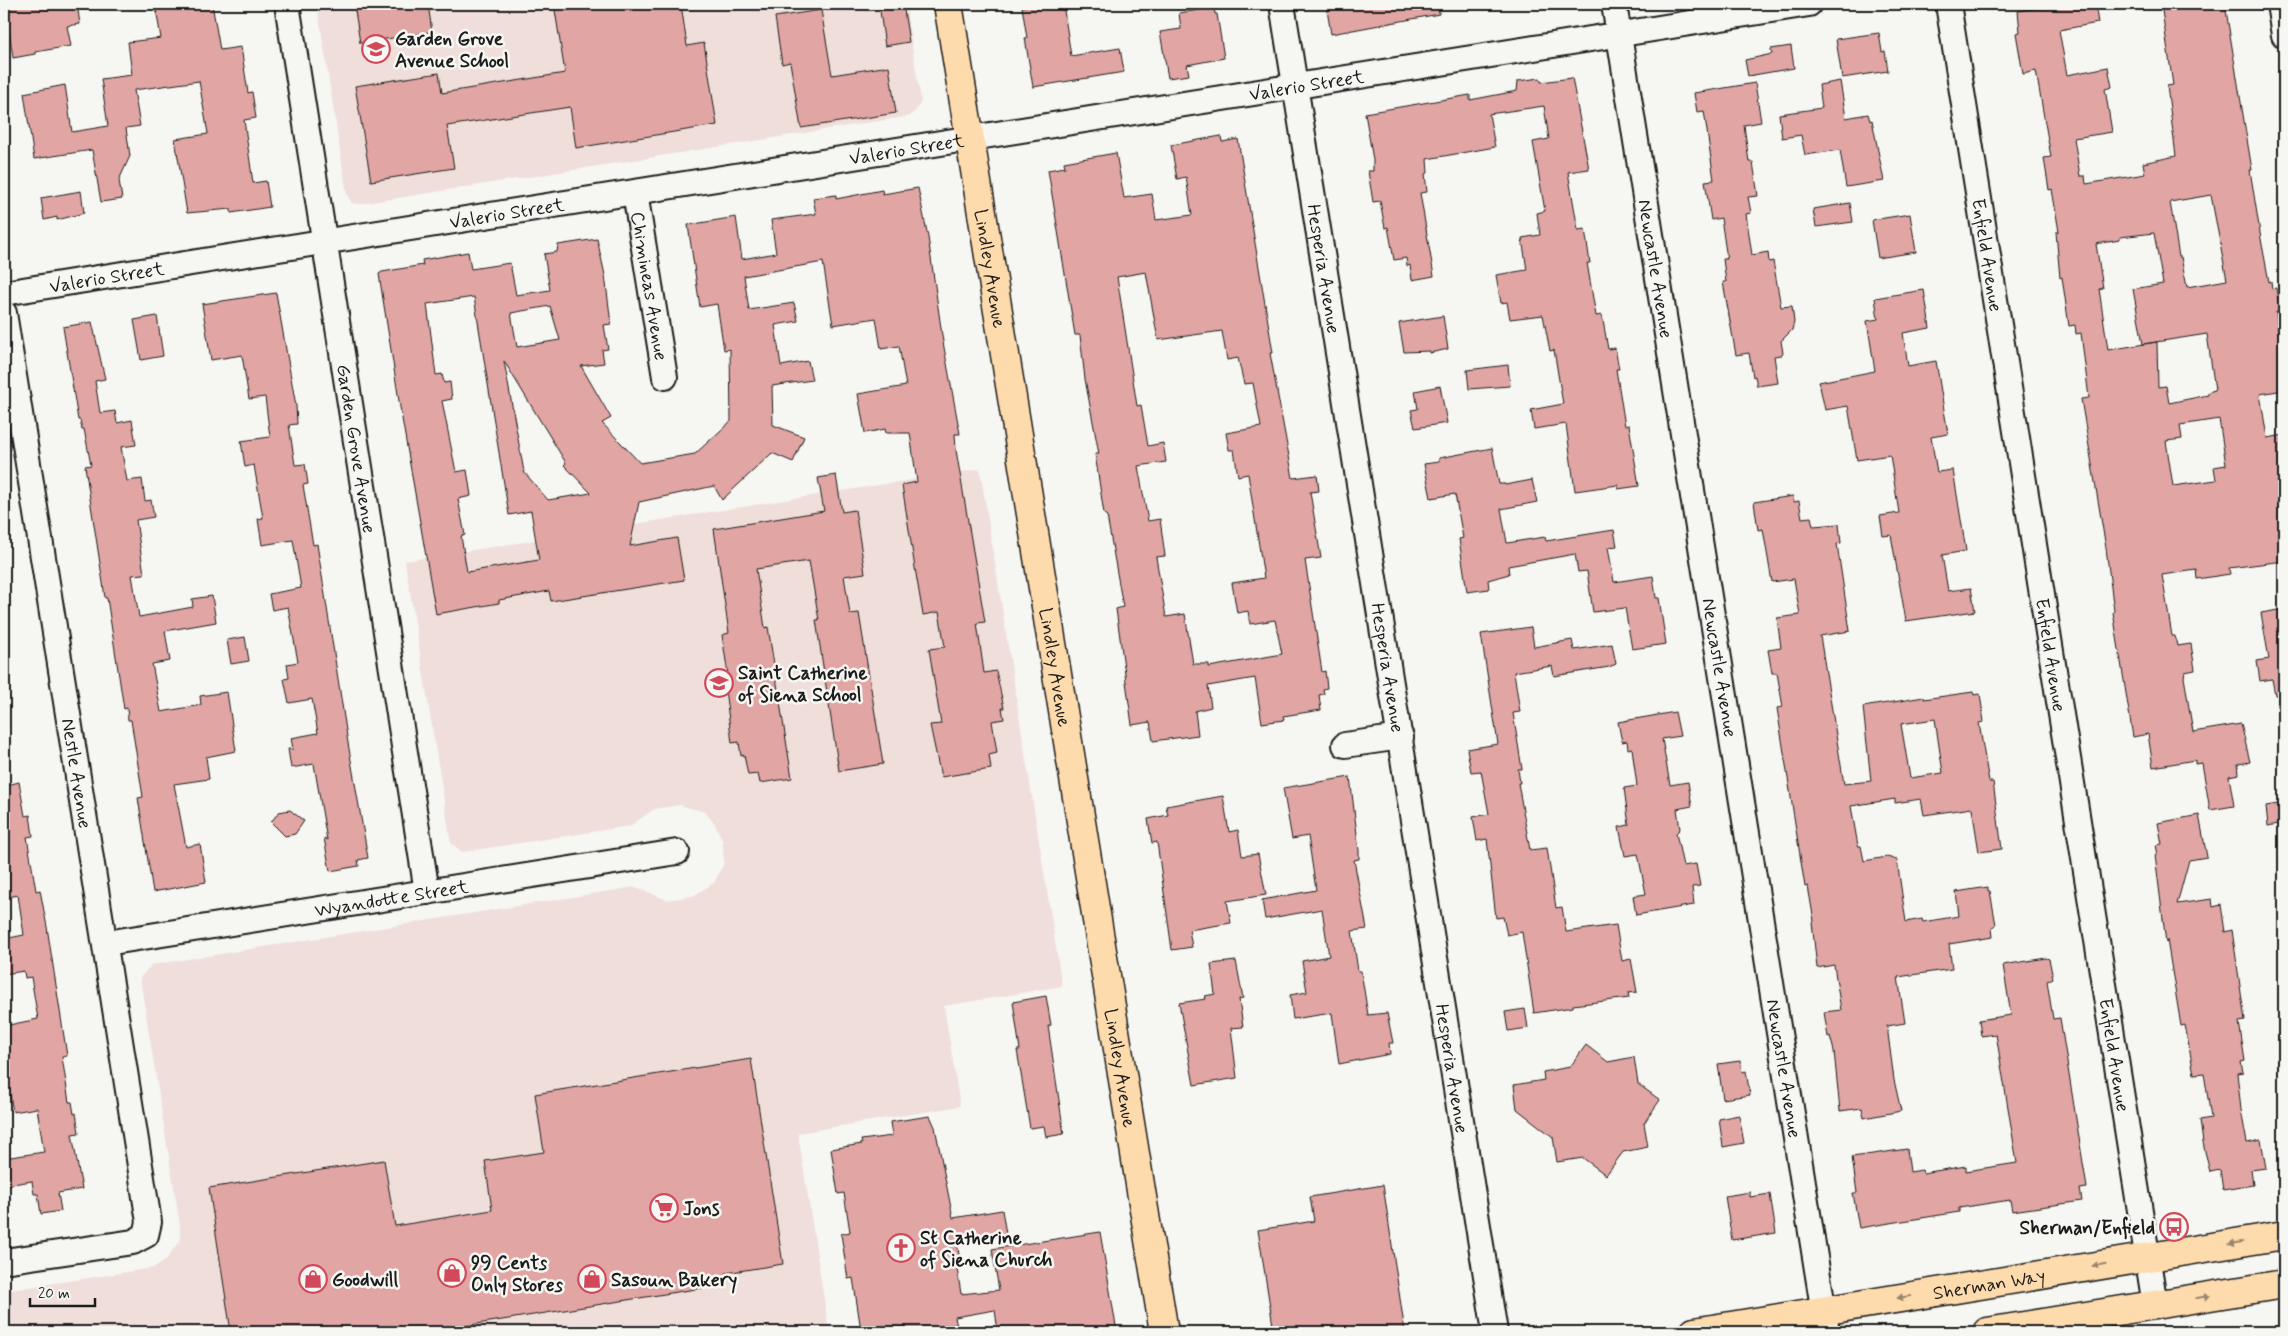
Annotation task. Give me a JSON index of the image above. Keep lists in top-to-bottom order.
{
  "streets": {
    "main road": ["Lindley Avenue", "Sherman Way"],
    "street": [
      "Valerio Street",
      "Enfield Avenue",
      "Hesperia Avenue",
      "Newcastle Avenue",
      "Chimineas Avenue",
      "Garden Grove Avenue",
      "Nestle Avenue",
      "Wyandotte Street"
    ]
  },
  "crossings": [
    ["Valerio Street", "Lindley Avenue"],
    ["Valerio Street", "Hesperia Avenue"],
    ["Valerio Street", "Newcastle Avenue"],
    ["Valerio Street", "Chimineas Avenue"],
    ["Valerio Street", "Garden Grove Avenue"],
    ["Enfield Avenue", "Sherman Way"],
    ["Newcastle Avenue", "Sherman Way"],
    ["Garden Grove Avenue", "Wyandotte Street"],
    ["Nestle Avenue", "Wyandotte Street"]
  ],
  "places": {
    "school or university": ["Garden Grove Avenue School", "Saint Catherine of Siena School"],
    "supermarket": ["Jons"],
    "bus stop": ["Sherman/Enfield"],
    "church": ["St Catherine of Siena Church"],
    "shop": ["99 Cents Only Stores", "Goodwill", "Sasoun Bakery"]
  },
  "scale_bar": "20 m"
}
